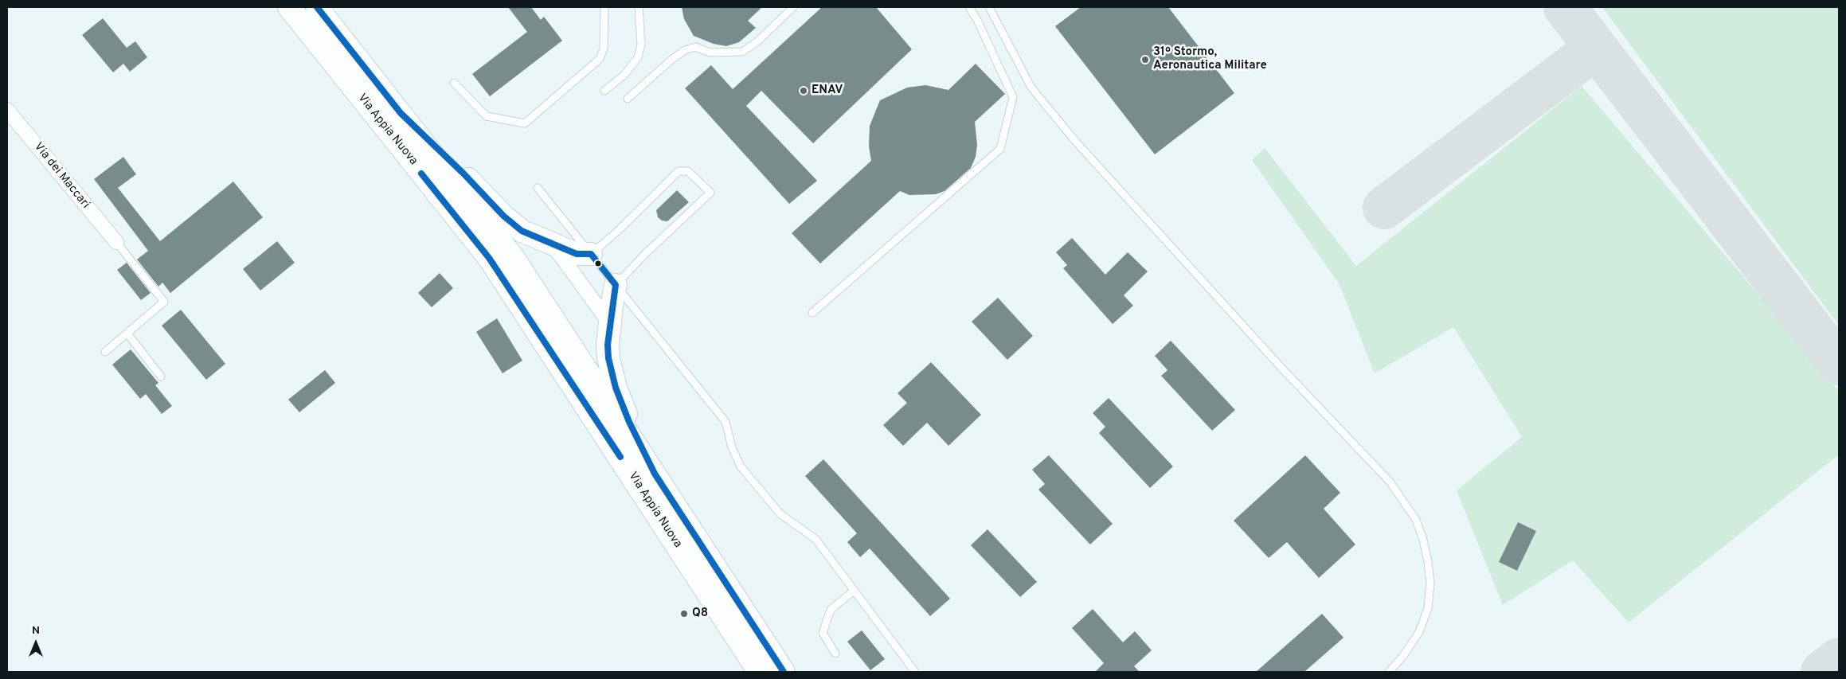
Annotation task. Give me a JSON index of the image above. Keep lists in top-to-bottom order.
{
  "streets": {
    "main road": ["Via Appia Nuova"],
    "street": ["Via dei Maccari"]
  },
  "places": ["31º Stormo, Aeronautica Militare", "ENAV", "Q8"],
  "north": "top"
}
